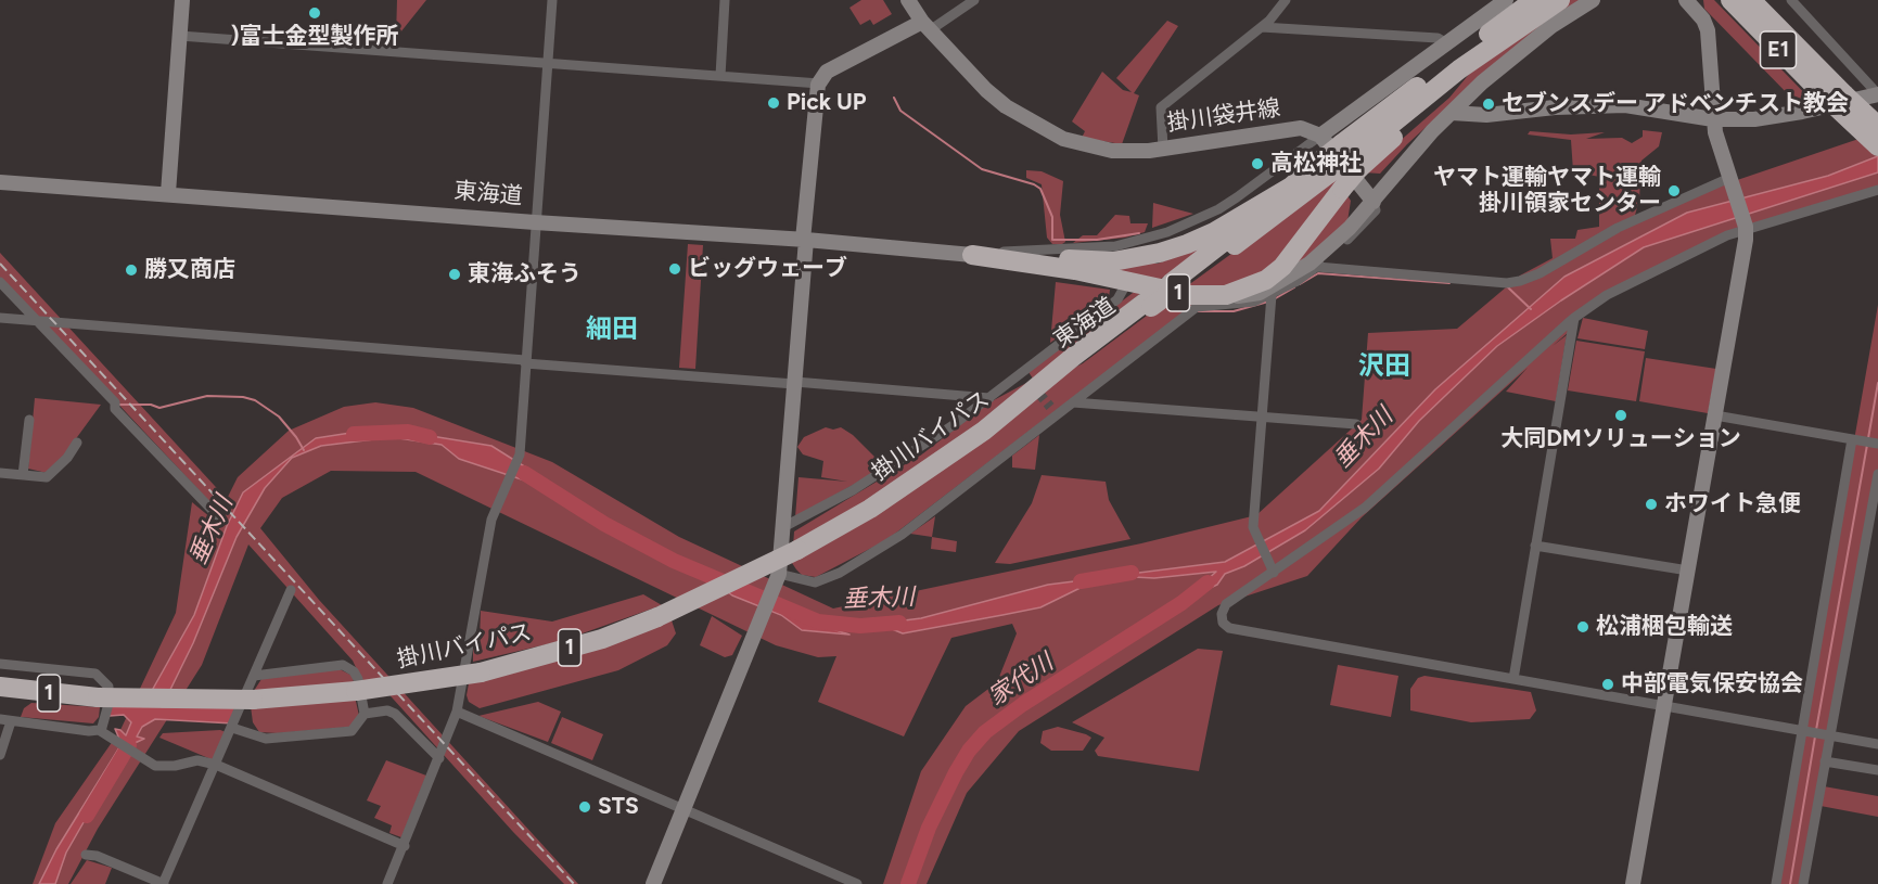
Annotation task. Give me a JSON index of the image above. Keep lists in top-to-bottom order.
{
  "streets": {
    "highway": [
      "E1",
      "東海道",
      "1",
      "掛川バイパス"
    ],
    "street": ["掛川袋井線"]
  },
  "crossings": [
    ["東海道", "1"],
    ["東海道", "掛川バイパス"]
  ],
  "districts": ["細田", "沢田"],
  "water": ["垂木川", "家代川"],
  "places": [
    ")富士金型製作所",
    "Pick UP",
    "セブンスデー アドベンチスト教会",
    "高松神社",
    "ヤマト運輸ヤマト運輸 掛川領家センター",
    "ビッグウェーブ",
    "勝又商店",
    "東海ふそう",
    "大同DMソリューション",
    "ホワイト急便",
    "松浦梱包輸送",
    "中部電気保安協会",
    "STS"
  ]
}
